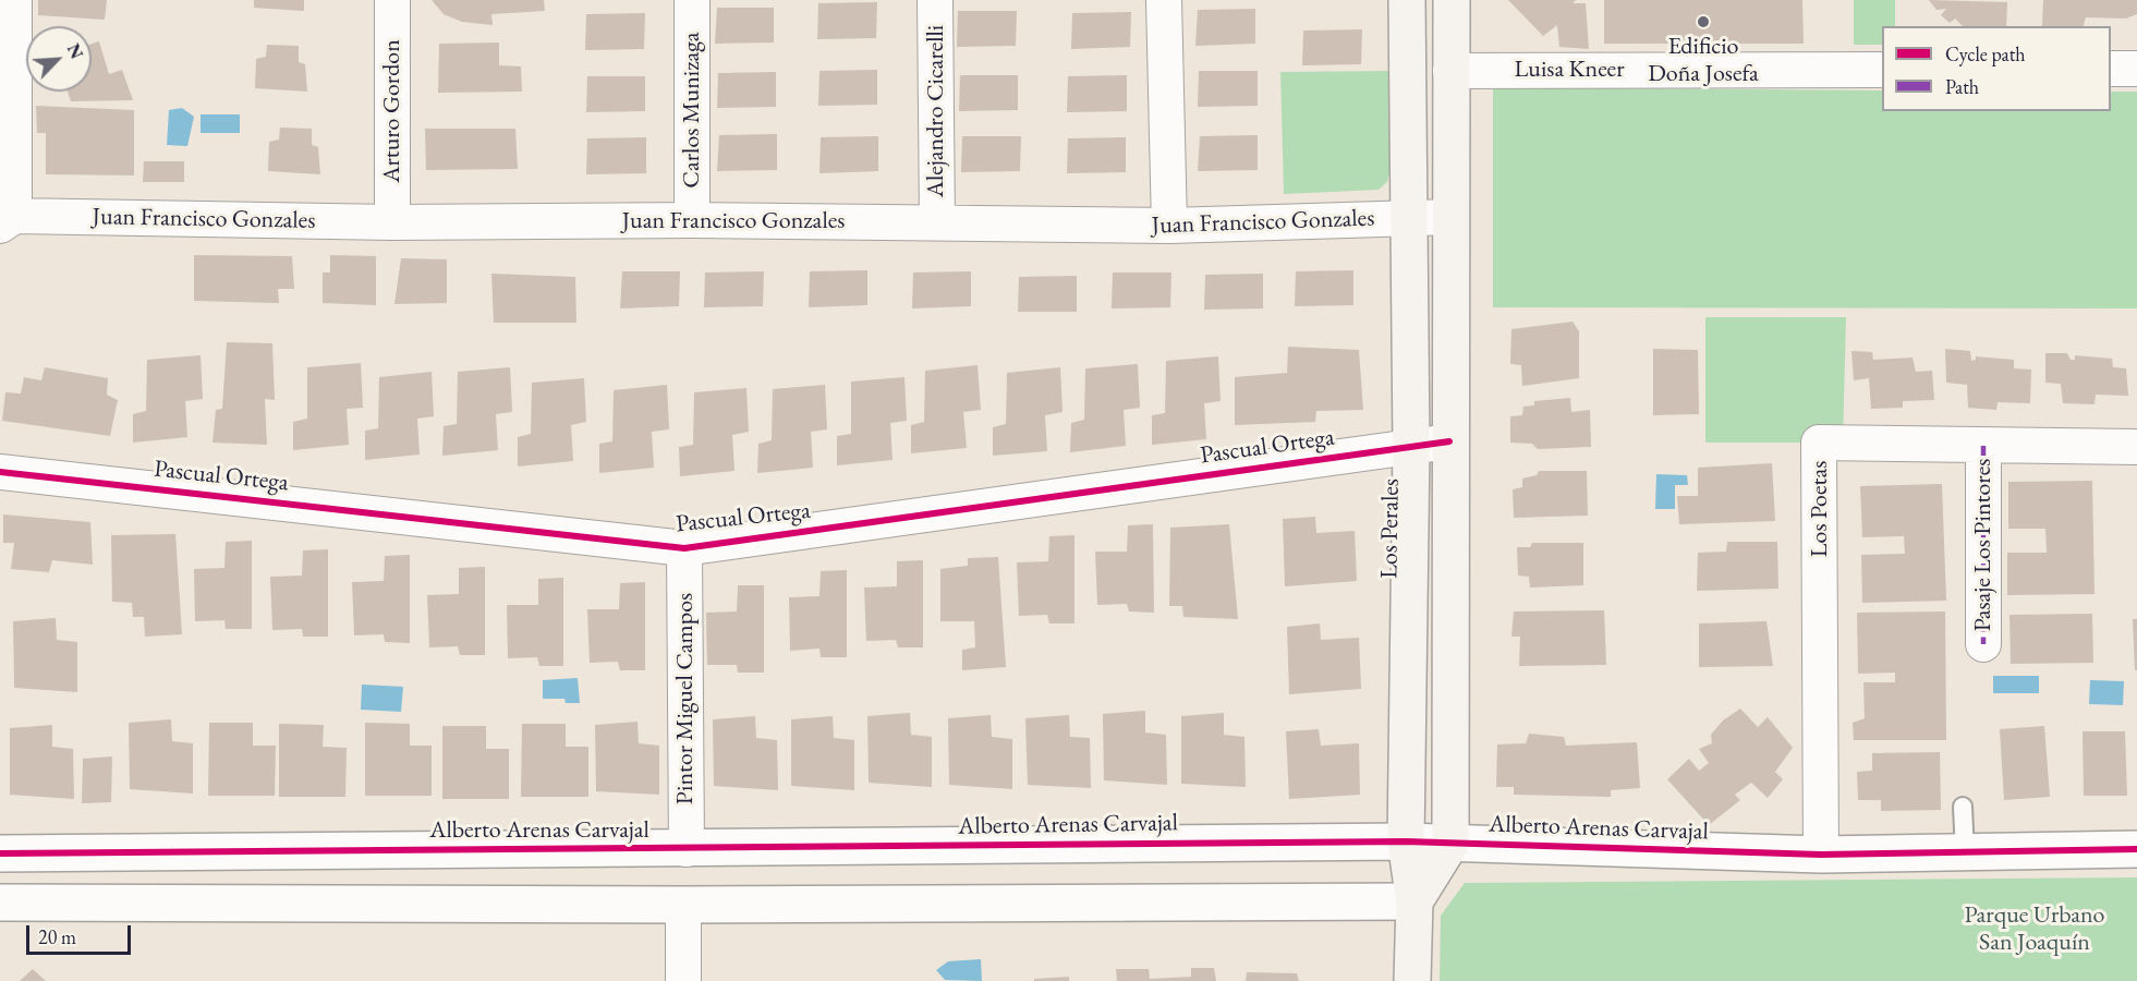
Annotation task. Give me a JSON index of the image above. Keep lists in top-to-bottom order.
{
  "streets": {
    "main road": ["Los Perales"],
    "street": [
      "Luisa Kneer",
      "Carlos Munizaga",
      "Arturo Gordon",
      "Alejandro Cicarelli",
      "Juan Francisco Gonzales",
      "Pascual Ortega",
      "Los Poetas",
      "Pasaje Los Pintores",
      "Pintor Miguel Campos",
      "Alberto Arenas Carvajal"
    ]
  },
  "crossings": [
    ["Carlos Munizaga", "Juan Francisco Gonzales"],
    ["Arturo Gordon", "Juan Francisco Gonzales"],
    ["Alejandro Cicarelli", "Juan Francisco Gonzales"],
    ["Juan Francisco Gonzales", "Los Perales"],
    ["Pascual Ortega", "Los Perales"],
    ["Pascual Ortega", "Pintor Miguel Campos"],
    ["Los Poetas", "Pasaje Los Pintores"],
    ["Los Poetas", "Alberto Arenas Carvajal"],
    ["Los Perales", "Alberto Arenas Carvajal"],
    ["Pintor Miguel Campos", "Alberto Arenas Carvajal"]
  ],
  "parks": ["Parque Urbano San Joaquín"],
  "places": ["Edificio Doña Josefa"],
  "legend": ["Cycle path", "Path"],
  "scale_bar": "20 m",
  "north": "top right"
}
